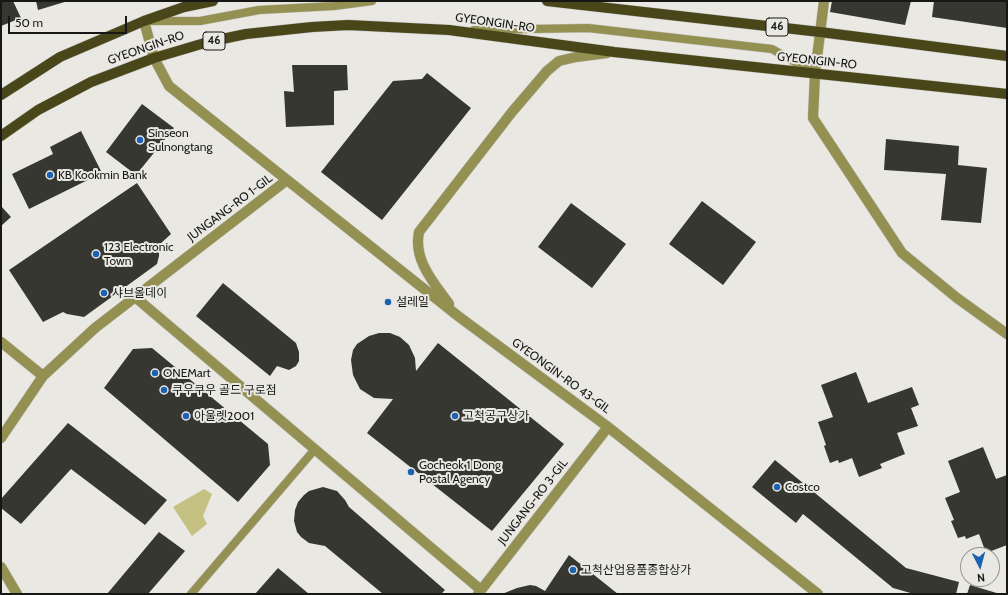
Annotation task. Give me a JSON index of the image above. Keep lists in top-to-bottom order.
{
  "streets": {
    "main road": ["GYEONGIN-RO", "46"],
    "street": ["JUNGANG-RO 1-GIL", "GYEONGIN-RO 43-GIL", "JUNGANG-RO 3-GIL"]
  },
  "crossings": [
    ["GYEONGIN-RO", "GYEONGIN-RO 43-GIL"],
    ["JUNGANG-RO 1-GIL", "GYEONGIN-RO 43-GIL"],
    ["GYEONGIN-RO 43-GIL", "JUNGANG-RO 3-GIL"]
  ],
  "places": [
    "Sinseon Sulnongtang",
    "KB Kookmin Bank",
    "123 Electronic Town",
    "샤브올데이",
    "설레일",
    "ONEMart",
    "쿠우쿠우 골드 구로점",
    "아울렛2001",
    "고척공구상가",
    "Gocheok 1 Dong Postal Agency",
    "Costco",
    "고척산업용품종합상가"
  ],
  "scale_bar": "50 m",
  "north": "bottom"
}
